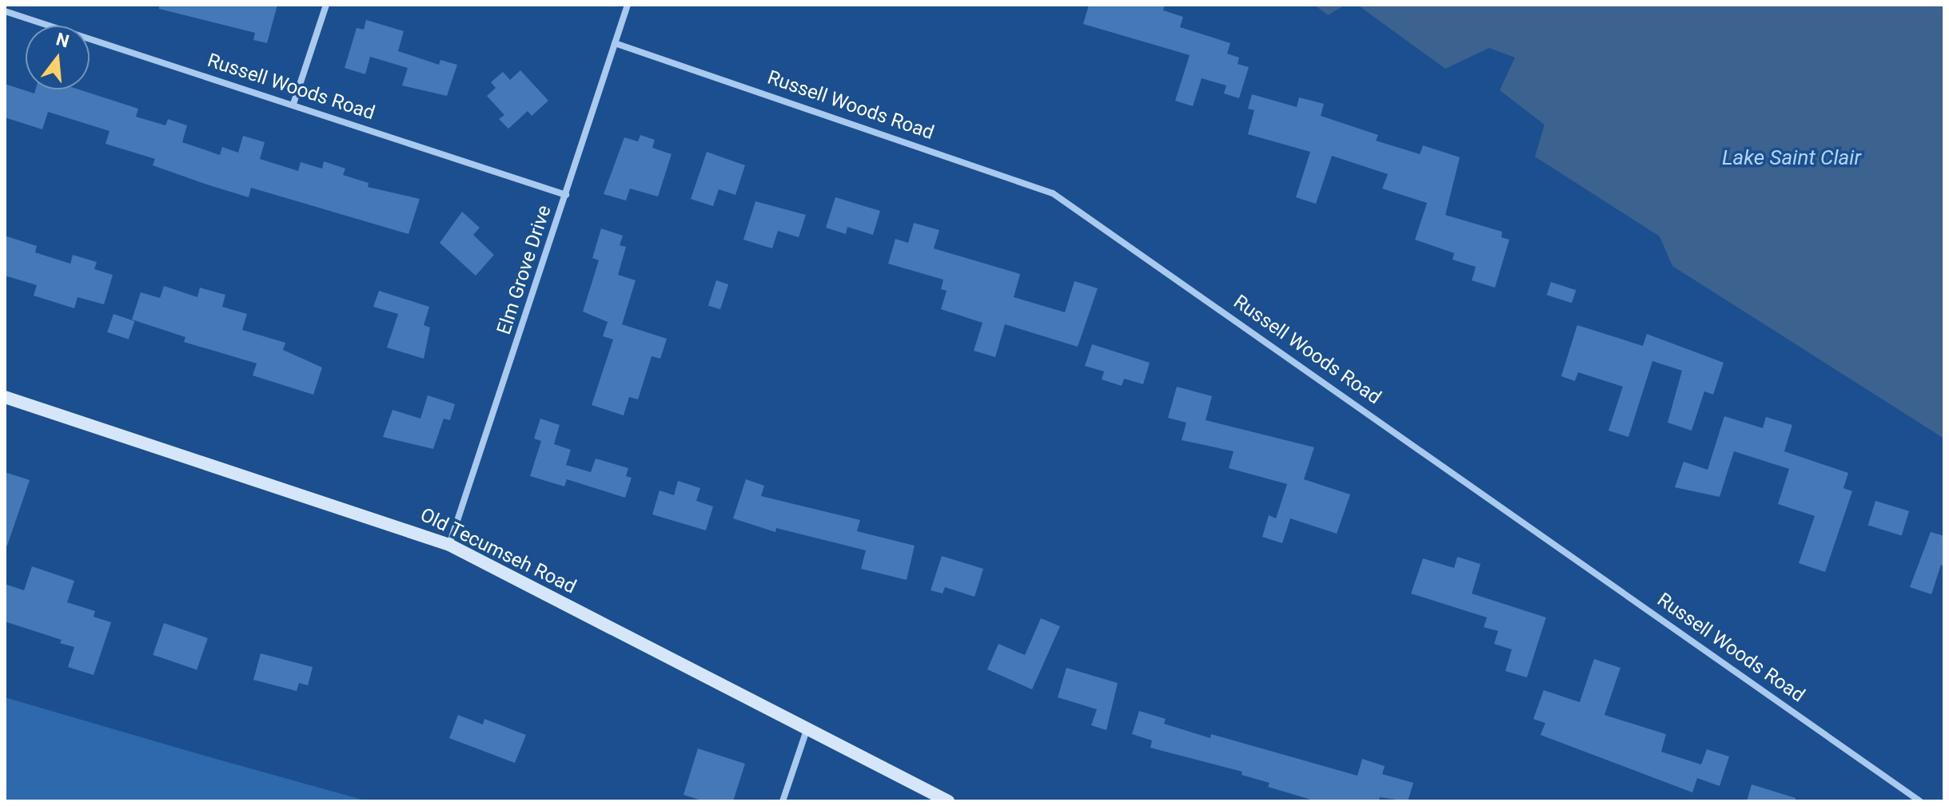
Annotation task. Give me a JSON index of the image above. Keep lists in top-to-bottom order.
{
  "streets": {
    "main road": ["Old Tecumseh Road"],
    "street": ["Russell Woods Road", "Elm Grove Drive"]
  },
  "crossings": [
    ["Russell Woods Road", "Elm Grove Drive"],
    ["Elm Grove Drive", "Old Tecumseh Road"]
  ],
  "water": ["Lake Saint Clair"],
  "north": "top"
}
